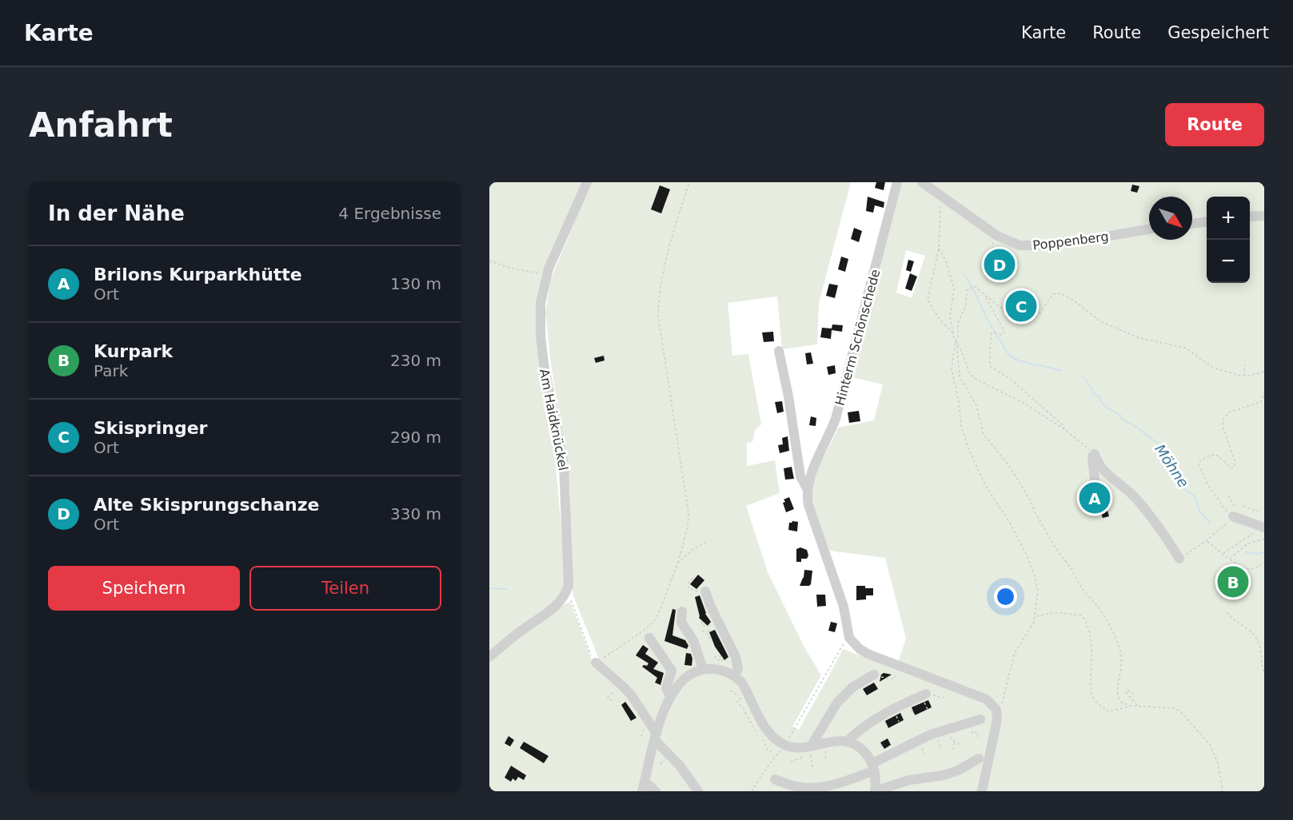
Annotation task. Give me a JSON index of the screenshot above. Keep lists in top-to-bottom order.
{
  "streets": {
    "street": ["Poppenberg", "Hinterm Schönschede", "Am Haidknückel"]
  },
  "water": ["Möhne"],
  "north": "bottom right",
  "page": {
    "header": "Karte",
    "nav": ["Karte", "Route", "Gespeichert"],
    "buttons": [
      "Route",
      ["Speichern", "Teilen"]
    ],
    "title": "Anfahrt",
    "heading": ["In der Nähe", "4 Ergebnisse"],
    "map_buttons": ["+", "−"],
    "list": [
      {
        "mark": "A",
        "name": "Brilons Kurparkhütte",
        "note": "Ort",
        "value": "130 m"
      },
      {
        "mark": "B",
        "name": "Kurpark",
        "note": "Park",
        "value": "230 m"
      },
      {
        "mark": "C",
        "name": "Skispringer",
        "note": "Ort",
        "value": "290 m"
      },
      {
        "mark": "D",
        "name": "Alte Skisprungschanze",
        "note": "Ort",
        "value": "330 m"
      }
    ],
    "pins": [
      "D",
      "C",
      "A",
      "B"
    ]
  }
}
